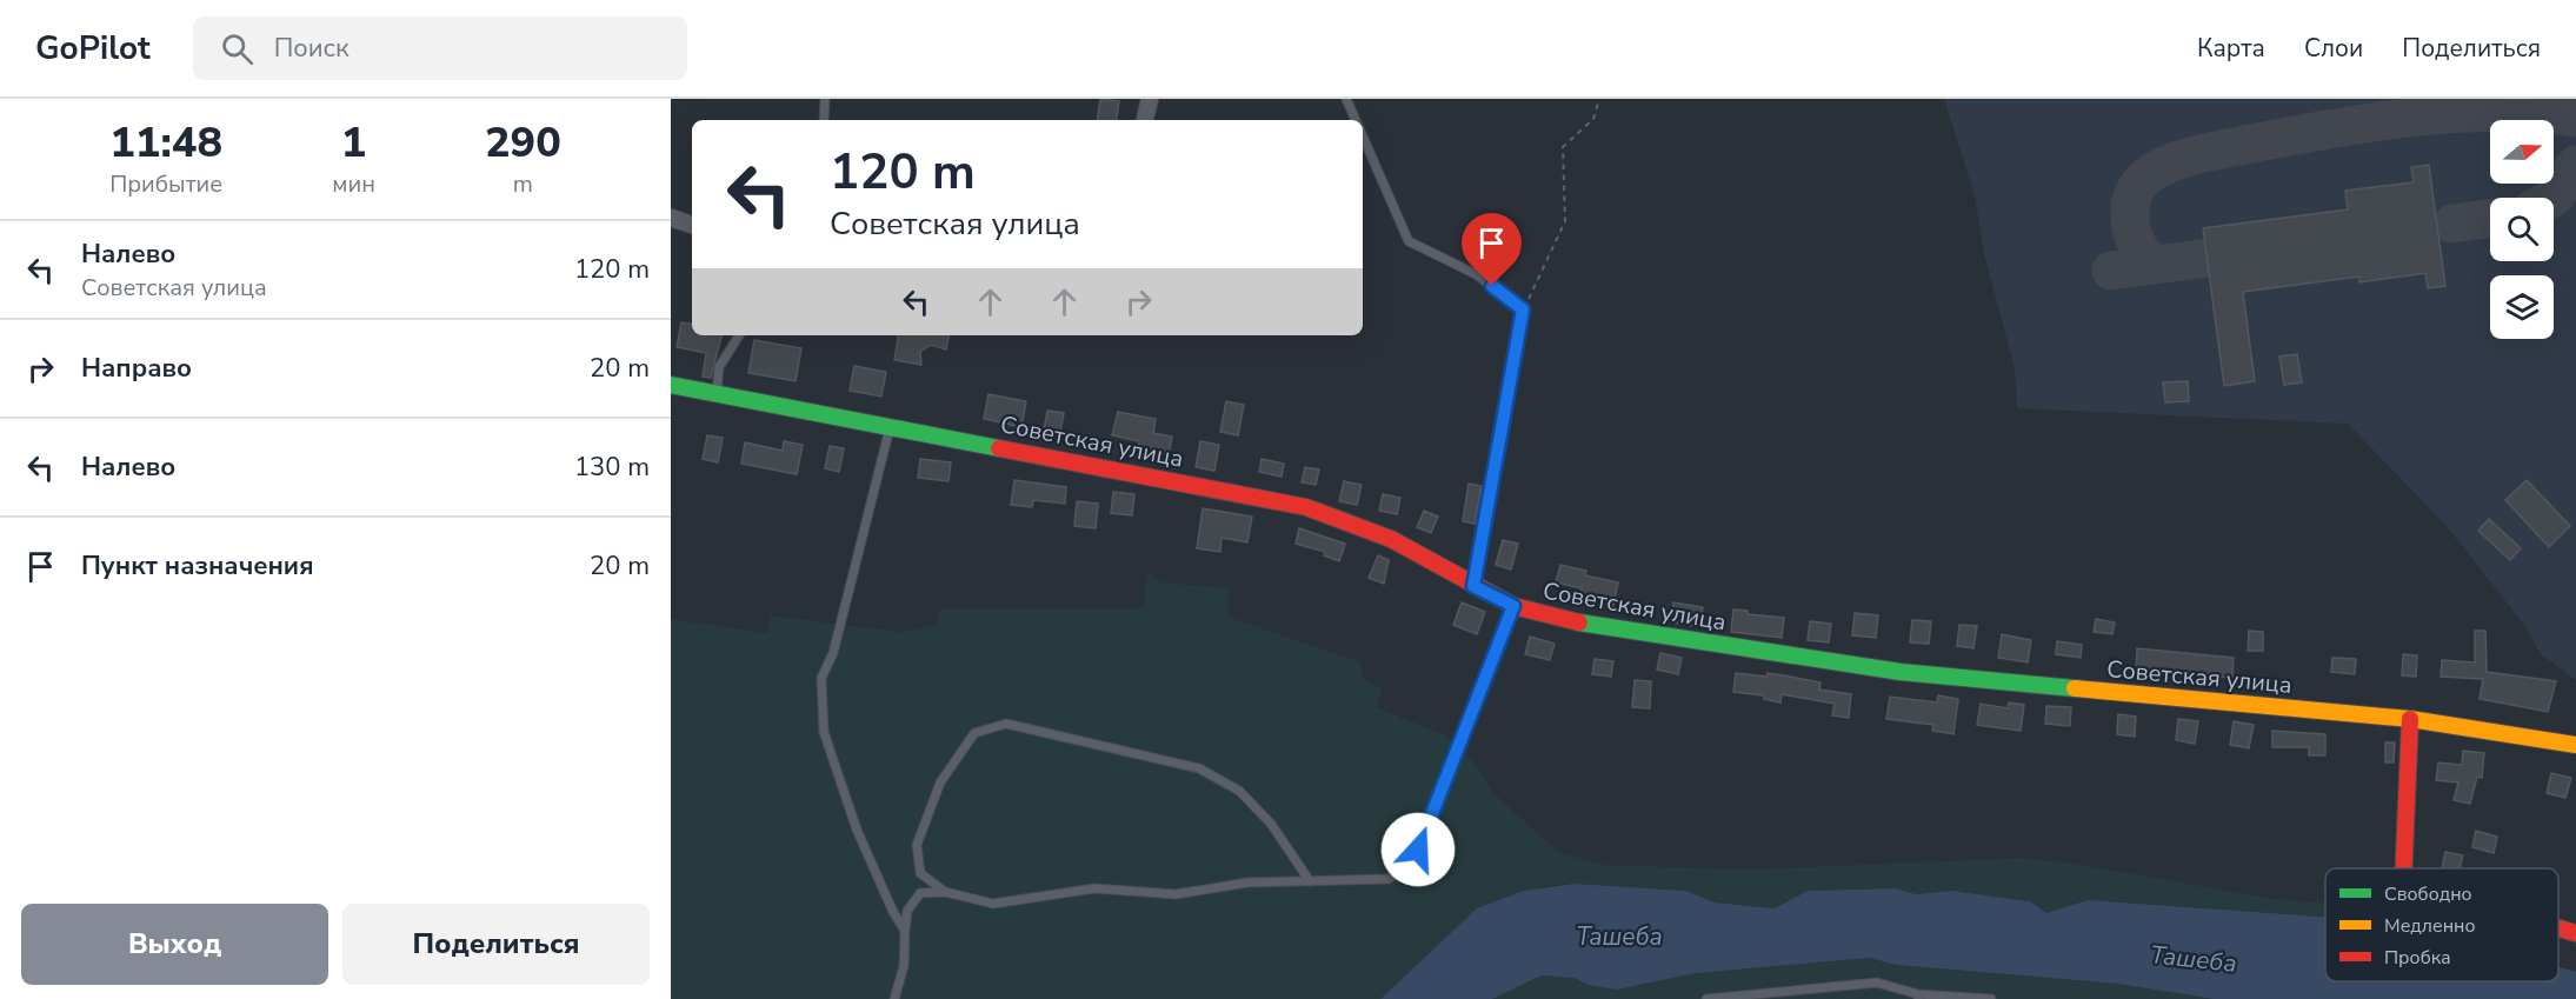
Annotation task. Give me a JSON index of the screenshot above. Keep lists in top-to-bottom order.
{
  "streets": {
    "street": ["Советская улица"]
  },
  "water": ["Ташеба"],
  "legend": ["Свободно", "Медленно", "Пробка"],
  "north": "right",
  "page": {
    "header": "GoPilot",
    "search": "Поиск",
    "nav": ["Карта", "Слои", "Поделиться"],
    "eta": [
      "11:48",
      "Прибытие",
      "1",
      "мин",
      "290",
      "m"
    ],
    "turn": ["120 m", "Советская улица"],
    "list": [
      {
        "name": "Налево",
        "note": "Советская улица",
        "value": "120 m"
      },
      {
        "name": "Направо",
        "value": "20 m"
      },
      {
        "name": "Налево",
        "value": "130 m"
      },
      {
        "name": "Пункт назначения",
        "value": "20 m"
      }
    ],
    "buttons": ["Выход", "Поделиться"]
  }
}
